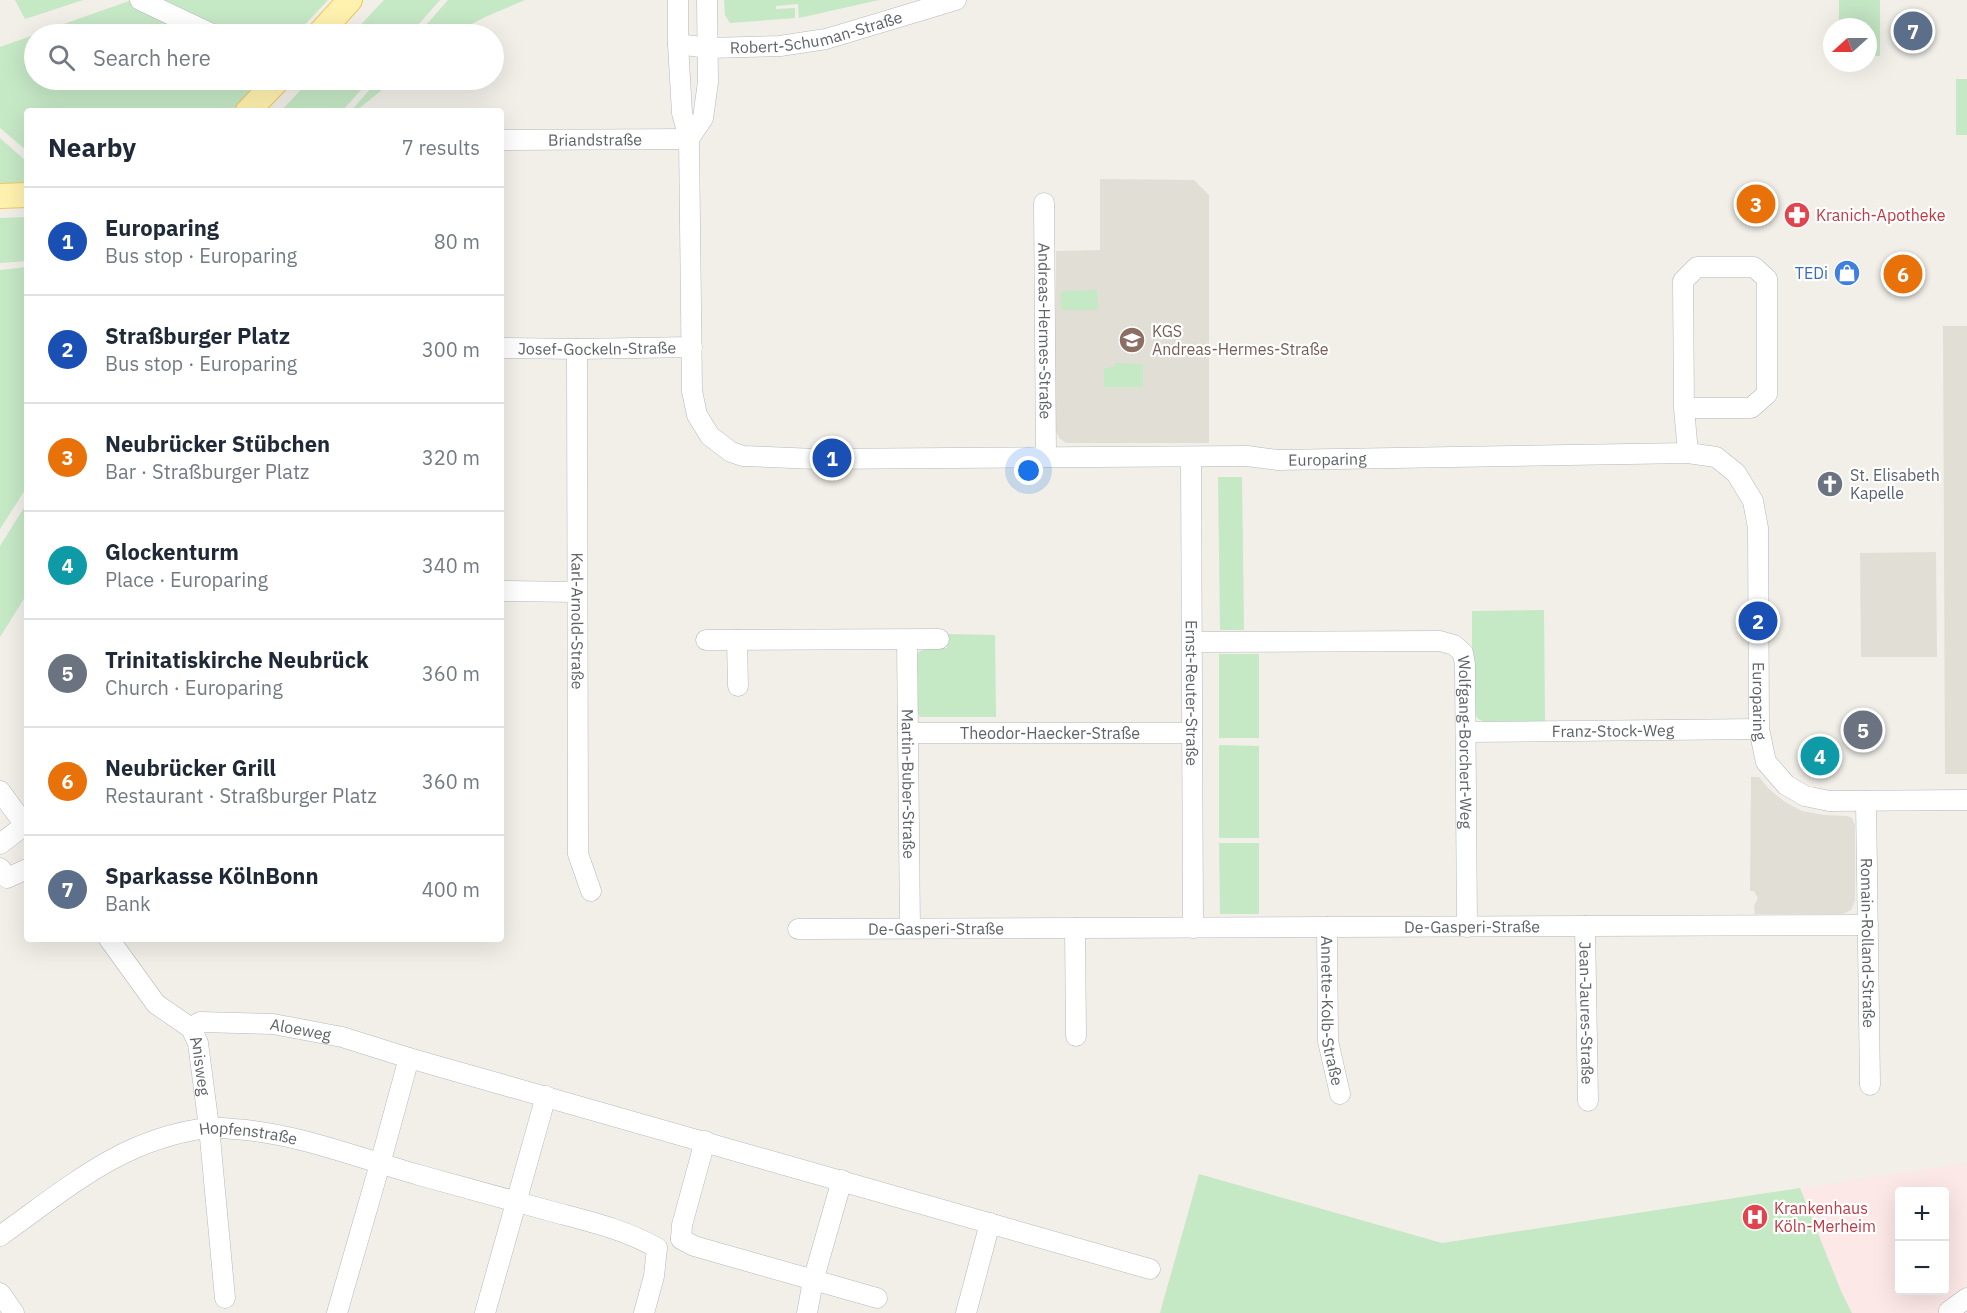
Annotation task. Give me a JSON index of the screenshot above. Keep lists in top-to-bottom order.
{
  "streets": {
    "street": [
      "Robert-Schuman-Straße",
      "Briandstraße",
      "Andreas-Hermes-Straße",
      "Josef-Gockeln-Straße",
      "Europaring",
      "Karl-Arnold-Straße",
      "Ernst-Reuter-Straße",
      "Franz-Stock-Weg",
      "Theodor-Haecker-Straße",
      "Wolfgang-Borchert-Weg",
      "Martin-Buber-Straße",
      "De-Gasperi-Straße",
      "Romain-Rolland-Straße",
      "Annette-Kolb-Straße",
      "Jean-Jaures-Straße",
      "Aloeweg",
      "Anisweg",
      "Hopfenstraße"
    ]
  },
  "crossings": [
    ["Briandstraße", "Europaring"],
    ["Andreas-Hermes-Straße", "Europaring"],
    ["Josef-Gockeln-Straße", "Europaring"],
    ["Josef-Gockeln-Straße", "Karl-Arnold-Straße"],
    ["Europaring", "Ernst-Reuter-Straße"],
    ["Europaring", "Franz-Stock-Weg"],
    ["Europaring", "Romain-Rolland-Straße"],
    ["Ernst-Reuter-Straße", "Theodor-Haecker-Straße"],
    ["Ernst-Reuter-Straße", "Wolfgang-Borchert-Weg"],
    ["Ernst-Reuter-Straße", "De-Gasperi-Straße"],
    ["Franz-Stock-Weg", "Wolfgang-Borchert-Weg"],
    ["Theodor-Haecker-Straße", "Martin-Buber-Straße"],
    ["Wolfgang-Borchert-Weg", "De-Gasperi-Straße"],
    ["Martin-Buber-Straße", "De-Gasperi-Straße"],
    ["De-Gasperi-Straße", "Romain-Rolland-Straße"],
    ["De-Gasperi-Straße", "Annette-Kolb-Straße"],
    ["De-Gasperi-Straße", "Jean-Jaures-Straße"],
    ["Aloeweg", "Anisweg"],
    ["Anisweg", "Hopfenstraße"]
  ],
  "places": {
    "pharmacy": ["Kranich-Apotheke"],
    "shop": ["TEDi"],
    "school or university": ["KGS Andreas-Hermes-Straße"],
    "church": ["St. Elisabeth Kapelle"],
    "hospital": ["Krankenhaus Köln-Merheim"]
  },
  "north": "left",
  "page": {
    "pins": [
      "7",
      "3",
      "6",
      "1",
      "2",
      "5",
      "4"
    ],
    "search": "Search here",
    "heading": ["Nearby", "7 results"],
    "list": [
      {
        "mark": "1",
        "name": "Europaring",
        "note": "Bus stop · Europaring",
        "value": "80 m"
      },
      {
        "mark": "2",
        "name": "Straßburger Platz",
        "note": "Bus stop · Europaring",
        "value": "300 m"
      },
      {
        "mark": "3",
        "name": "Neubrücker Stübchen",
        "note": "Bar · Straßburger Platz",
        "value": "320 m"
      },
      {
        "mark": "4",
        "name": "Glockenturm",
        "note": "Place · Europaring",
        "value": "340 m"
      },
      {
        "mark": "5",
        "name": "Trinitatiskirche Neubrück",
        "note": "Church · Europaring",
        "value": "360 m"
      },
      {
        "mark": "6",
        "name": "Neubrücker Grill",
        "note": "Restaurant · Straßburger Platz",
        "value": "360 m"
      },
      {
        "mark": "7",
        "name": "Sparkasse KölnBonn",
        "note": "Bank",
        "value": "400 m"
      }
    ],
    "map_buttons": ["+", "−"]
  }
}
